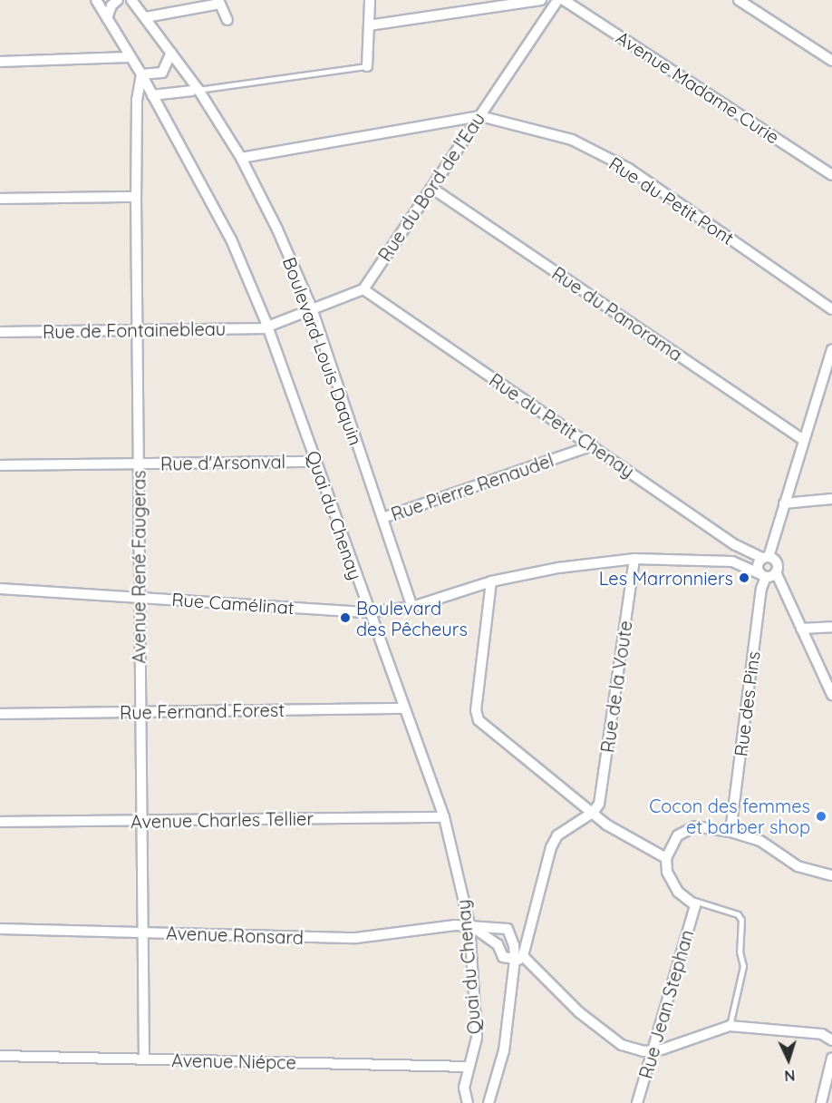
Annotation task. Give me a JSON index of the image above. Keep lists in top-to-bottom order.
{
  "streets": {
    "street": [
      "Avenue Madame Curie",
      "Rue du Bord de l'Eau",
      "Rue du Petit Pont",
      "Rue du Panorama",
      "Rue de Fontainebleau",
      "Boulevard Louis Daquin",
      "Rue du Petit Chenay",
      "Rue d'Arsonval",
      "Rue Pierre Renaudel",
      "Quai du Chenay",
      "Avenue René Faugeras",
      "Rue Camélinat",
      "Rue de la Voute",
      "Rue des Pins",
      "Rue Fernand Forest",
      "Avenue Charles Tellier",
      "Avenue Ronsard",
      "Rue Jean Stephan",
      "Avenue Niépce"
    ]
  },
  "crossings": [
    ["Rue du Bord de l'Eau", "Rue du Petit Pont"],
    ["Rue du Bord de l'Eau", "Rue du Panorama"],
    ["Rue du Bord de l'Eau", "Rue du Petit Chenay"],
    ["Rue du Petit Pont", "Boulevard Louis Daquin"],
    ["Rue du Panorama", "Rue des Pins"],
    ["Rue de Fontainebleau", "Quai du Chenay"],
    ["Rue de Fontainebleau", "Avenue René Faugeras"],
    ["Boulevard Louis Daquin", "Rue Pierre Renaudel"],
    ["Boulevard Louis Daquin", "Rue Camélinat"],
    ["Rue du Petit Chenay", "Rue Pierre Renaudel"],
    ["Rue du Petit Chenay", "Rue des Pins"],
    ["Rue d'Arsonval", "Quai du Chenay"],
    ["Rue d'Arsonval", "Avenue René Faugeras"],
    ["Quai du Chenay", "Avenue René Faugeras"],
    ["Quai du Chenay", "Rue Camélinat"],
    ["Quai du Chenay", "Rue Fernand Forest"],
    ["Quai du Chenay", "Avenue Charles Tellier"],
    ["Quai du Chenay", "Avenue Ronsard"],
    ["Quai du Chenay", "Avenue Niépce"],
    ["Avenue René Faugeras", "Rue Camélinat"],
    ["Avenue René Faugeras", "Rue Fernand Forest"],
    ["Avenue René Faugeras", "Avenue Charles Tellier"],
    ["Avenue René Faugeras", "Avenue Ronsard"],
    ["Avenue René Faugeras", "Avenue Niépce"],
    ["Rue Camélinat", "Rue de la Voute"]
  ],
  "places": ["Les Marronniers", "Boulevard des Pêcheurs", "Cocon des femmes et barber shop"],
  "north": "bottom"
}
